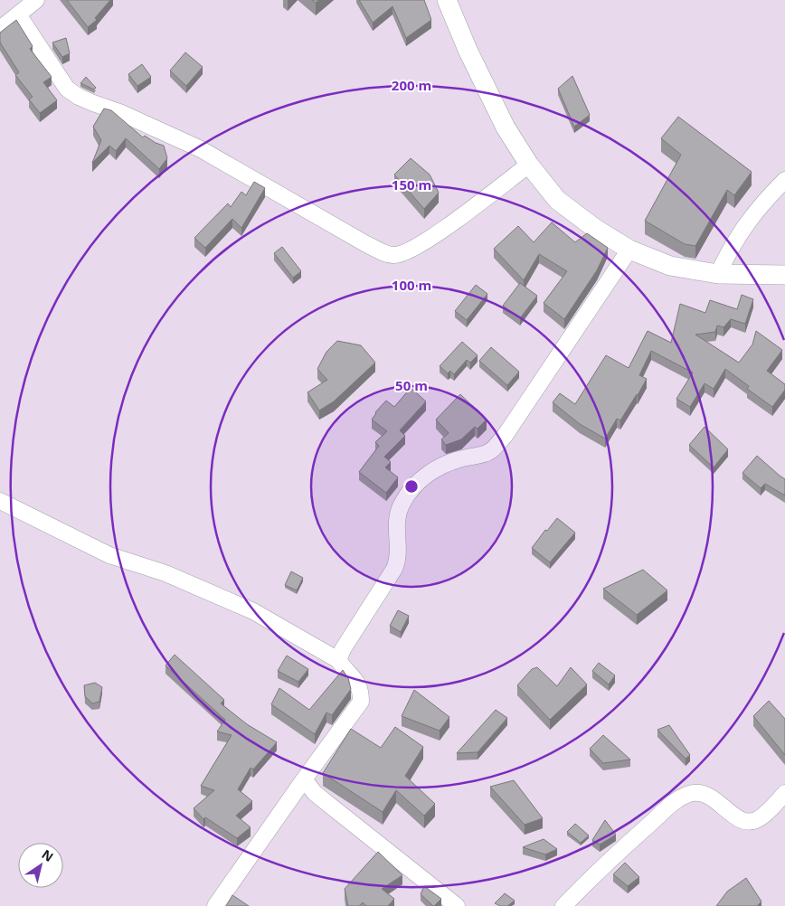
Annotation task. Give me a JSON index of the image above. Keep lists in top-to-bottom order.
{
  "north": "top right",
  "rings": [
    "200 m",
    "150 m",
    "100 m",
    "50 m"
  ]
}
